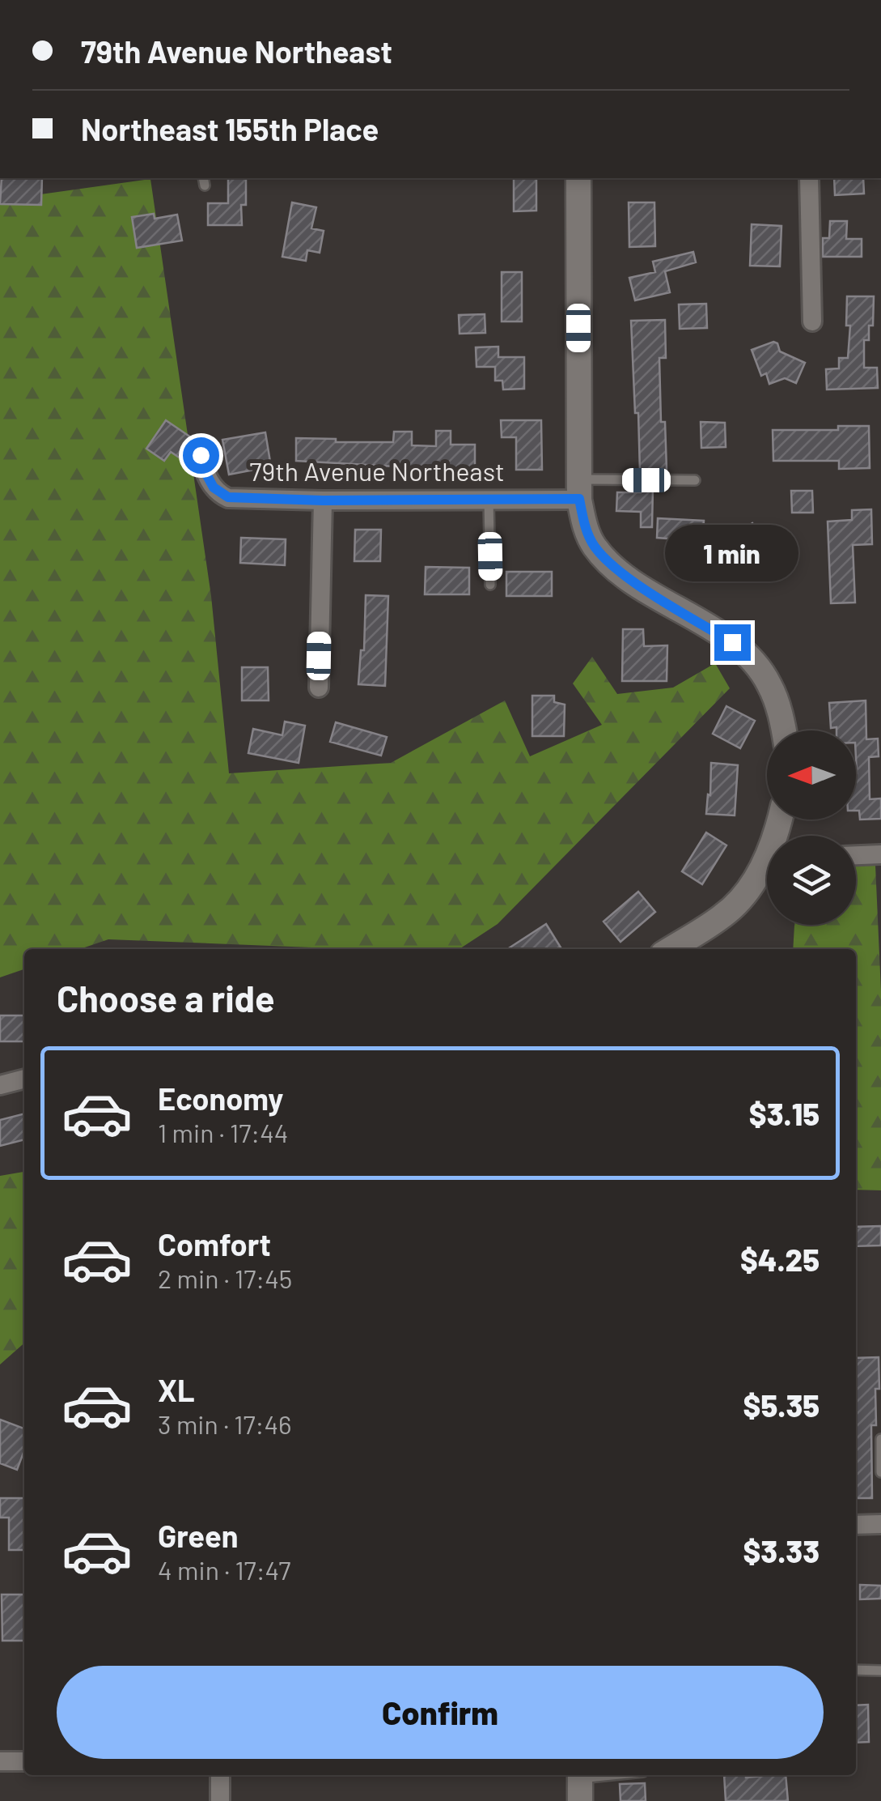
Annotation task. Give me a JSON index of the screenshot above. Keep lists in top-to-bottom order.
{
  "streets": {
    "street": ["79th Avenue Northeast"]
  },
  "north": "left",
  "page": {
    "banner": ["79th Avenue Northeast", "Northeast 155th Place"],
    "bubble": "1 min",
    "heading": "Choose a ride",
    "list": [
      {
        "name": "Economy",
        "note": "1 min · 17:44",
        "value": "$3.15"
      },
      {
        "name": "Comfort",
        "note": "2 min · 17:45",
        "value": "$4.25"
      },
      {
        "name": "XL",
        "note": "3 min · 17:46",
        "value": "$5.35"
      },
      {
        "name": "Green",
        "note": "4 min · 17:47",
        "value": "$3.33"
      }
    ],
    "buttons": "Confirm"
  }
}
